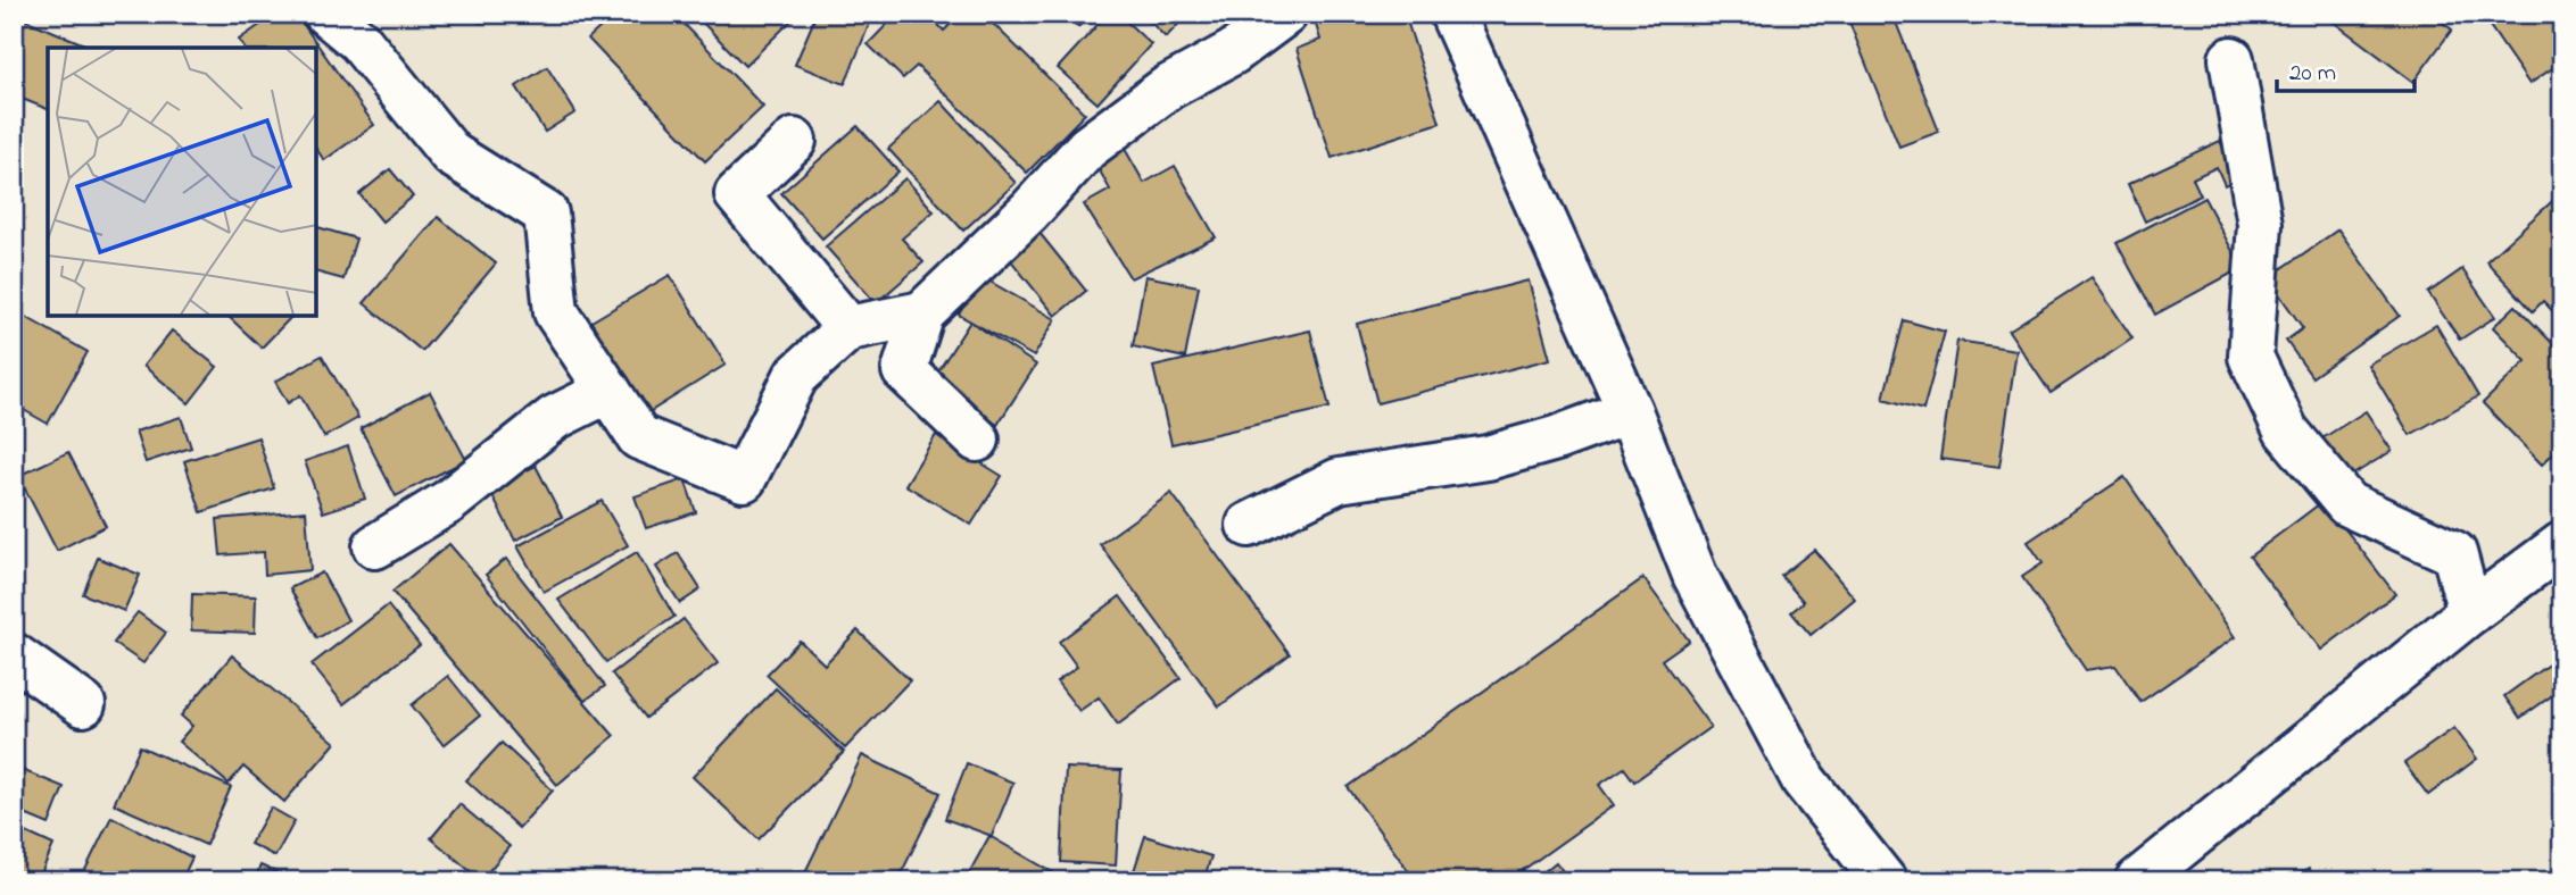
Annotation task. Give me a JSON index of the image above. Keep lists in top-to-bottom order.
{
  "scale_bar": "20 m"
}
